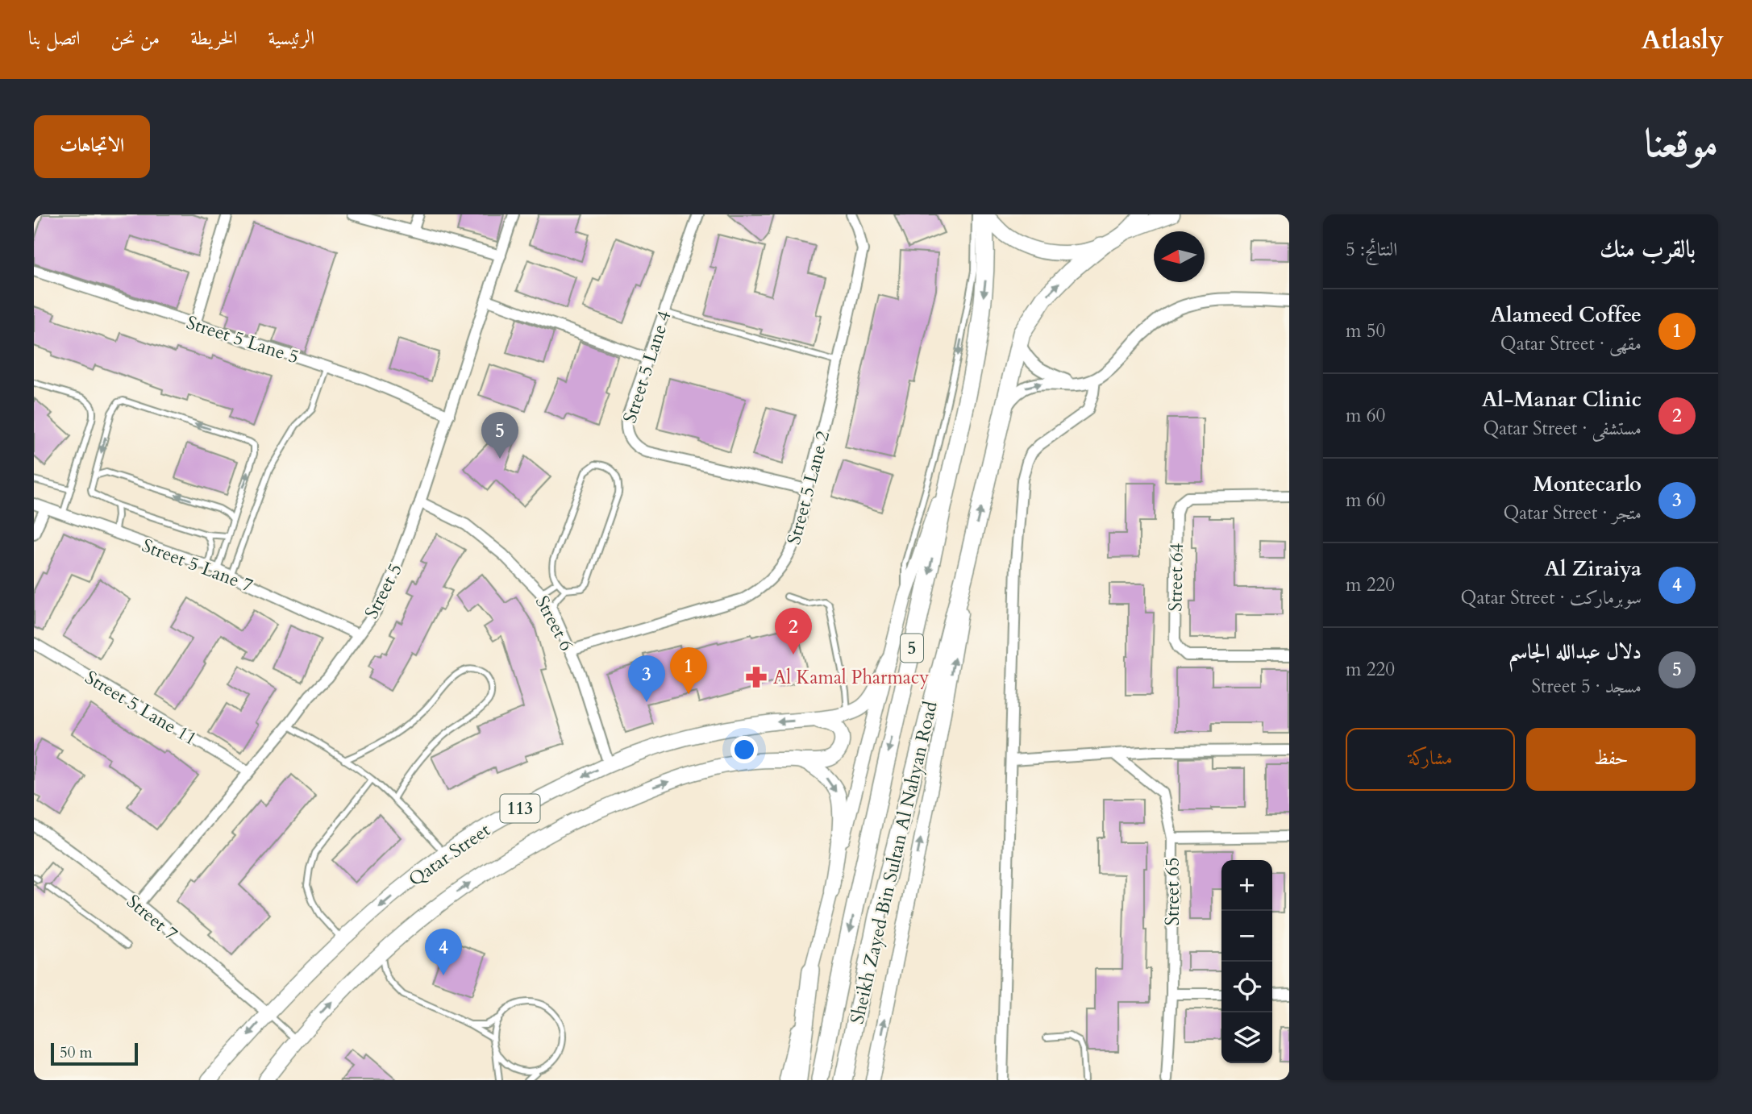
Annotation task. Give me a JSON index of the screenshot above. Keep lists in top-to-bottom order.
{
  "streets": {
    "highway": ["5", "Sheikh Zayed Bin Sultan Al Nahyan Road"],
    "main road": ["113", "Qatar Street"],
    "street": [
      "Street 5 Lane 5",
      "Street 5 Lane 4",
      "Street 5 Lane 2",
      "Street 5 Lane 7",
      "Street 64",
      "Street 5",
      "Street 6",
      "Street 5 Lane 11",
      "Street 65",
      "Street 7"
    ]
  },
  "crossings": [
    ["Street 5 Lane 5", "Street 5"],
    ["Street 5 Lane 4", "Street 5 Lane 2"],
    ["Street 5 Lane 2", "Street 6"],
    ["Street 5 Lane 7", "Street 5"],
    ["Street 5", "Street 6"],
    ["Street 5", "Street 5 Lane 11"],
    ["Street 5", "Street 7"],
    ["Street 6", "Qatar Street"],
    ["5", "Sheikh Zayed Bin Sultan Al Nahyan Road"],
    ["Qatar Street", "Street 7"]
  ],
  "places": {
    "pharmacy": ["Al Kamal Pharmacy"]
  },
  "scale_bar": "50 m",
  "north": "left",
  "page": {
    "header": "Atlasly",
    "nav": [
      "الرئيسية",
      "الخريطة",
      "من نحن",
      "اتصل بنا"
    ],
    "title": "موقعنا",
    "buttons": [
      "الاتجاهات",
      ["حفظ", "مشاركة"]
    ],
    "heading": ["بالقرب منك", "النتائج: 5"],
    "list": [
      {
        "mark": "1",
        "name": "Alameed Coffee",
        "note": "مقهى · Qatar Street",
        "value": "50 m"
      },
      {
        "mark": "2",
        "name": "Al-Manar Clinic",
        "note": "مستشفى · Qatar Street",
        "value": "60 m"
      },
      {
        "mark": "3",
        "name": "Montecarlo",
        "note": "متجر · Qatar Street",
        "value": "60 m"
      },
      {
        "mark": "4",
        "name": "Al Ziraiya",
        "note": "سوبرماركت · Qatar Street",
        "value": "220 m"
      },
      {
        "mark": "5",
        "name": "دلال عبدالله الجاسم",
        "note": "مسجد · Street 5",
        "value": "220 m"
      }
    ],
    "pins": [
      "5",
      "2",
      "1",
      "3",
      "4"
    ],
    "map_buttons": ["+", "−"],
    "scale": "50 m"
  }
}
